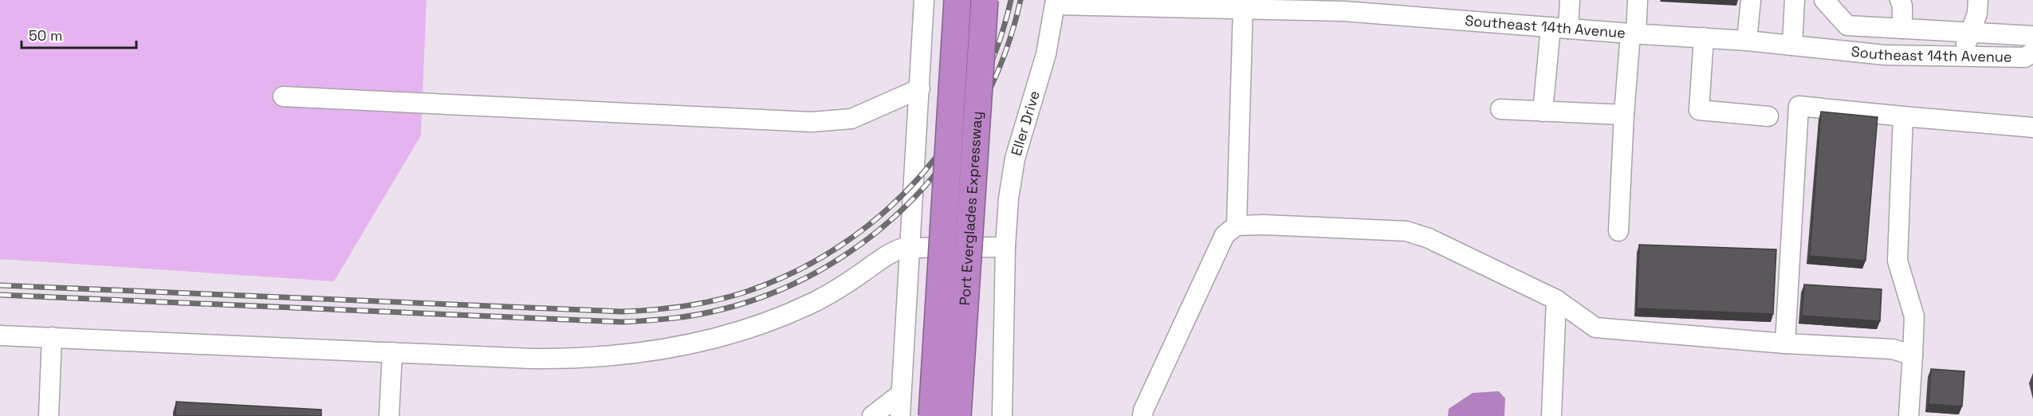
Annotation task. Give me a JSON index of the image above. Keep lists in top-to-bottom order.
{
  "streets": {
    "highway": ["Port Everglades Expressway"],
    "street": ["Southeast 14th Avenue", "Eller Drive"]
  },
  "crossings": [
    ["Southeast 14th Avenue", "Eller Drive"]
  ],
  "scale_bar": "50 m"
}
